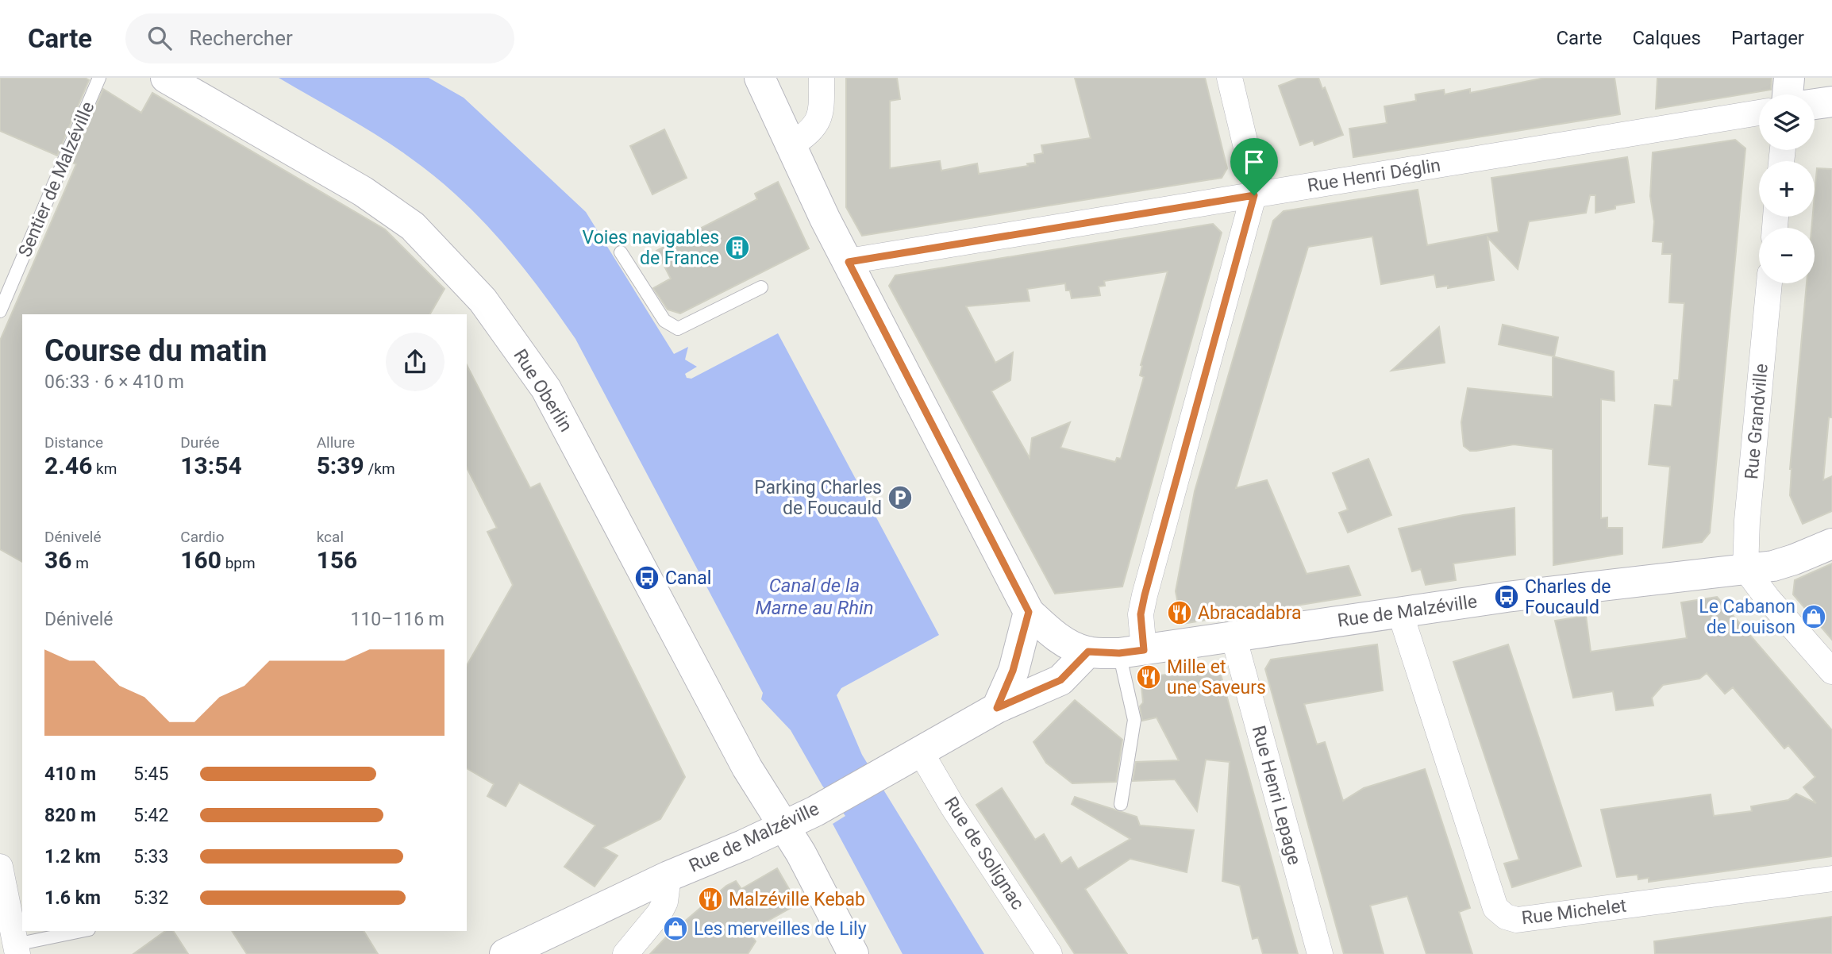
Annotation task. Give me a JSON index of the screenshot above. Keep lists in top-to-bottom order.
{
  "streets": {
    "main road": ["Rue Oberlin", "Rue de Malzéville"],
    "street": [
      "Rue Henri Déglin",
      "Rue Grandville",
      "Rue Henri Lepage",
      "Rue de Solignac",
      "Rue Michelet"
    ],
    "lane": ["Sentier de Malzéville"]
  },
  "crossings": [
    ["Rue Oberlin", "Rue de Malzéville"],
    ["Rue Grandville", "Rue de Malzéville"],
    ["Rue de Malzéville", "Rue Henri Lepage"],
    ["Rue de Malzéville", "Rue de Solignac"],
    ["Rue de Malzéville", "Rue Michelet"]
  ],
  "water": ["Canal de la Marne au Rhin"],
  "places": {
    "building": ["Voies navigables de France"],
    "parking": ["Parking Charles de Foucauld"],
    "bus stop": ["Canal", "Charles de Foucauld"],
    "restaurant": ["Abracadabra", "Mille et une Saveurs", "Malzéville Kebab"],
    "shop": ["Le Cabanon de Louison", "Les merveilles de Lily"]
  },
  "page": {
    "header": "Carte",
    "search": "Rechercher",
    "nav": ["Carte", "Calques", "Partager"],
    "map_buttons": ["+", "−"],
    "heading": ["Course du matin", "06:33 · 6 × 410 m"],
    "stats": [
      ["Distance", "2.46 km"],
      ["Durée", "13:54"],
      ["Allure", "5:39 /km"],
      ["Dénivelé", "36 m"],
      ["Cardio", "160 bpm"],
      ["kcal", "156"]
    ],
    "chart": ["Dénivelé", "110–116 m"],
    "list": [
      {
        "name": "410 m",
        "note": "5:45"
      },
      {
        "name": "820 m",
        "note": "5:42"
      },
      {
        "name": "1.2 km",
        "note": "5:33"
      },
      {
        "name": "1.6 km",
        "note": "5:32"
      }
    ]
  }
}
